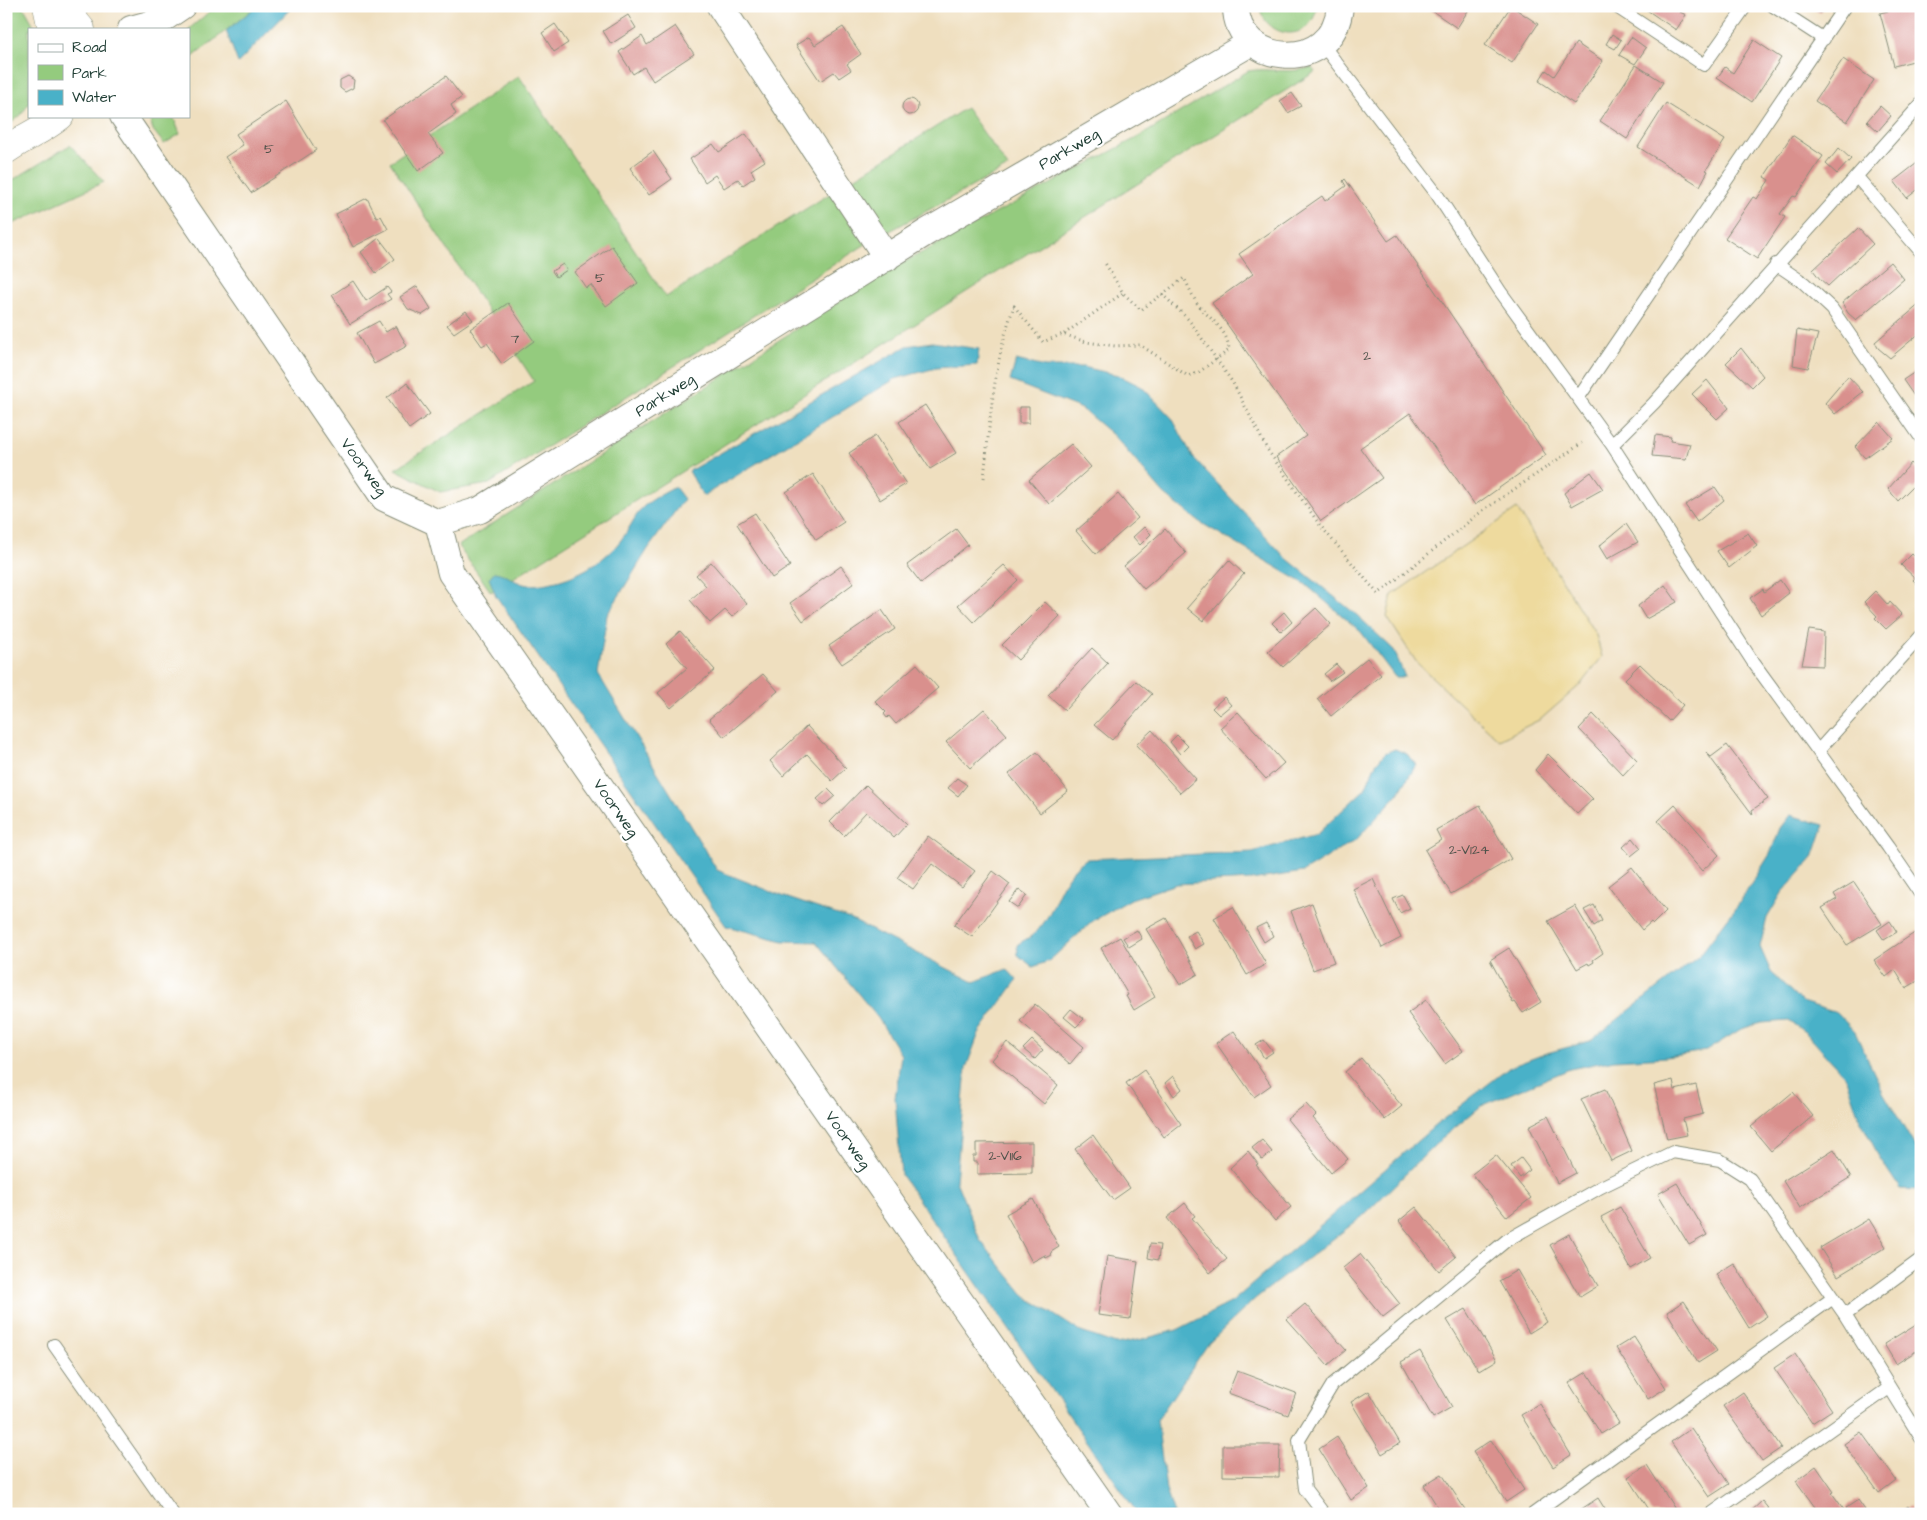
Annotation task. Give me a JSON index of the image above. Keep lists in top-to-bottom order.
{
  "streets": {
    "street": ["Parkweg", "Voorweg"]
  },
  "crossings": [
    ["Parkweg", "Voorweg"]
  ],
  "house_numbers": [
    "5",
    "5",
    "7",
    "2",
    "2-V124",
    "2-V116"
  ],
  "legend": ["Road", "Park", "Water"]
}
